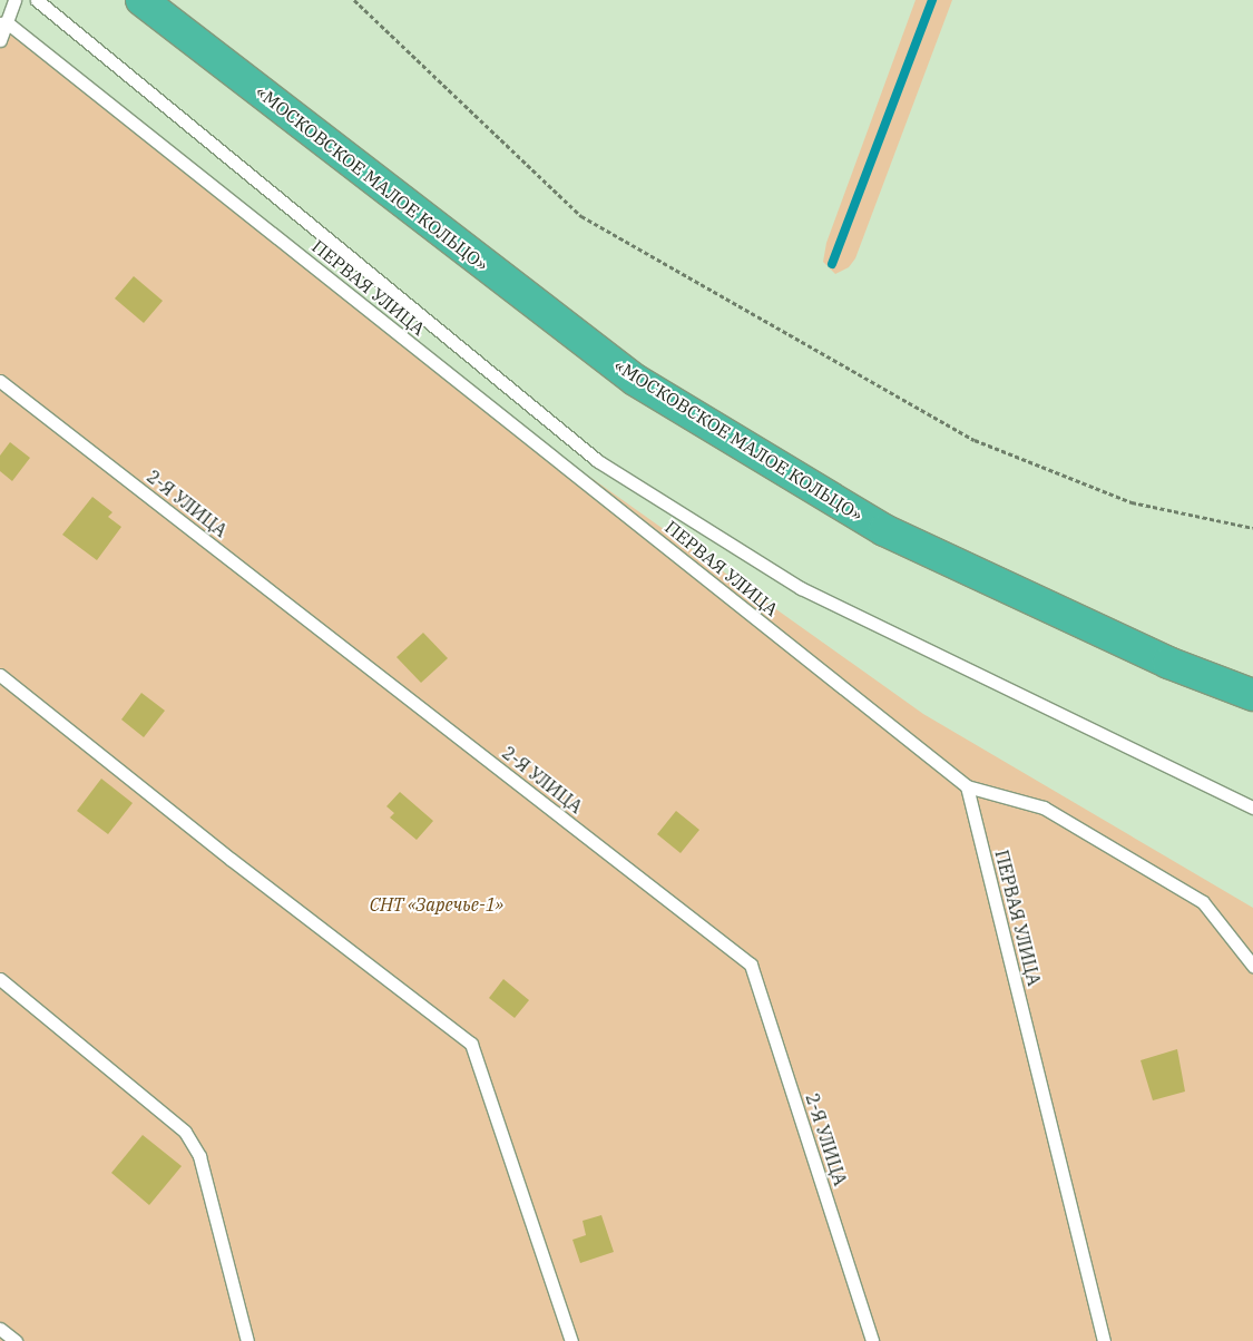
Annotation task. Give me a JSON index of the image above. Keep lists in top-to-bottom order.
{
  "streets": {
    "highway": ["«МОСКОВСКОЕ МАЛОЕ КОЛЬЦО»"],
    "lane": ["ПЕРВАЯ УЛИЦА", "2-Я УЛИЦА"]
  },
  "parks": ["СНТ «Заречье-1»"]
}
